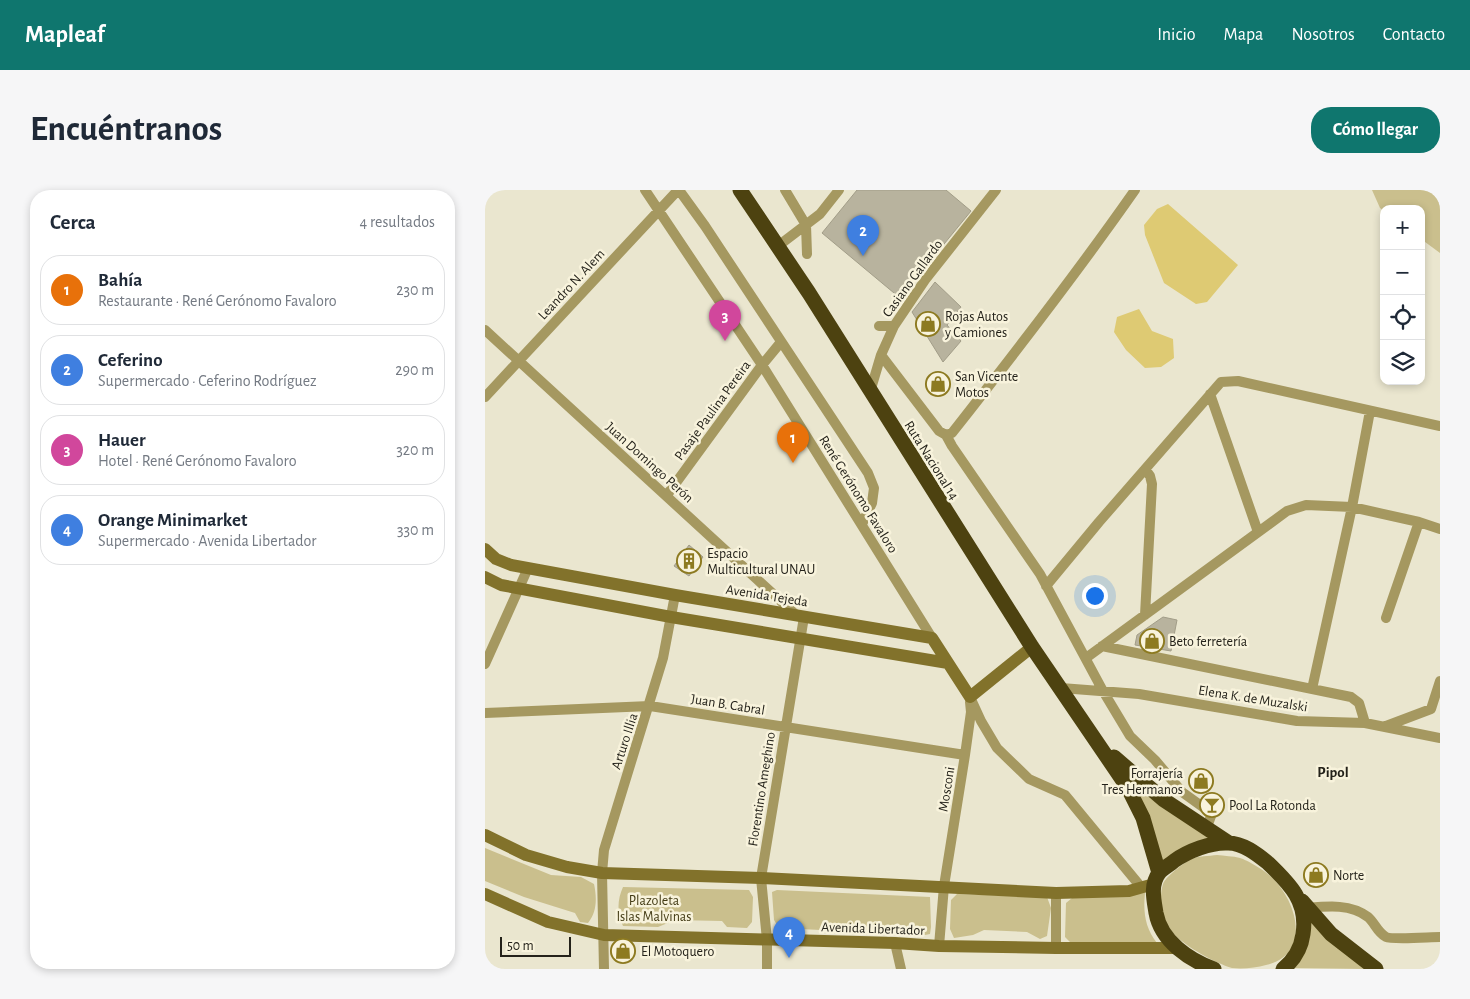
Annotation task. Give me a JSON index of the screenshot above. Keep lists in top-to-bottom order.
{
  "streets": {
    "highway": ["Ruta Nacional 14"],
    "main road": ["Avenida Tejeda", "Avenida Libertador"],
    "street": [
      "Casiano Gallardo",
      "Leandro N. Alem",
      "Pasaje Paulina Pereira",
      "Juan Domingo Perón",
      "René Gerónomo Favaloro",
      "Elena K. de Muzalski",
      "Juan B. Cabral",
      "Arturo Illia",
      "Florentino Ameghino",
      "Mosconi"
    ]
  },
  "crossings": [
    ["Casiano Gallardo", "Ruta Nacional 14"],
    ["Leandro N. Alem", "Juan Domingo Perón"],
    ["Leandro N. Alem", "René Gerónomo Favaloro"],
    ["Pasaje Paulina Pereira", "Juan Domingo Perón"],
    ["Pasaje Paulina Pereira", "René Gerónomo Favaloro"],
    ["Ruta Nacional 14", "Elena K. de Muzalski"],
    ["Ruta Nacional 14", "Avenida Libertador"],
    ["Juan Domingo Perón", "Avenida Tejeda"],
    ["Juan Domingo Perón", "Florentino Ameghino"],
    ["René Gerónomo Favaloro", "Avenida Tejeda"],
    ["Avenida Tejeda", "Arturo Illia"],
    ["Avenida Tejeda", "Florentino Ameghino"],
    ["Juan B. Cabral", "Arturo Illia"],
    ["Juan B. Cabral", "Florentino Ameghino"],
    ["Juan B. Cabral", "Mosconi"],
    ["Arturo Illia", "Avenida Libertador"],
    ["Florentino Ameghino", "Avenida Libertador"],
    ["Mosconi", "Avenida Libertador"]
  ],
  "districts": ["Pipol"],
  "parks": ["Plazoleta Islas Malvinas"],
  "places": {
    "shop": [
      "Rojas Autos y Camiones",
      "San Vicente Motos",
      "Beto ferretería",
      "Forrajería Tres Hermanos",
      "Norte",
      "El Motoquero"
    ],
    "building": ["Espacio Multicultural UNAU"],
    "bar": ["Pool La Rotonda"]
  },
  "scale_bar": "50 m",
  "page": {
    "header": "Mapleaf",
    "nav": [
      "Inicio",
      "Mapa",
      "Nosotros",
      "Contacto"
    ],
    "buttons": "Cómo llegar",
    "title": "Encuéntranos",
    "heading": ["Cerca", "4 resultados"],
    "map_buttons": ["+", "−"],
    "pins": [
      "2",
      "3",
      "1",
      "4"
    ],
    "list": [
      {
        "mark": "1",
        "name": "Bahía",
        "note": "Restaurante · René Gerónomo Favaloro",
        "value": "230 m"
      },
      {
        "mark": "2",
        "name": "Ceferino",
        "note": "Supermercado · Ceferino Rodríguez",
        "value": "290 m"
      },
      {
        "mark": "3",
        "name": "Hauer",
        "note": "Hotel · René Gerónomo Favaloro",
        "value": "320 m"
      },
      {
        "mark": "4",
        "name": "Orange Minimarket",
        "note": "Supermercado · Avenida Libertador",
        "value": "330 m"
      }
    ],
    "scale": "50 m"
  }
}
